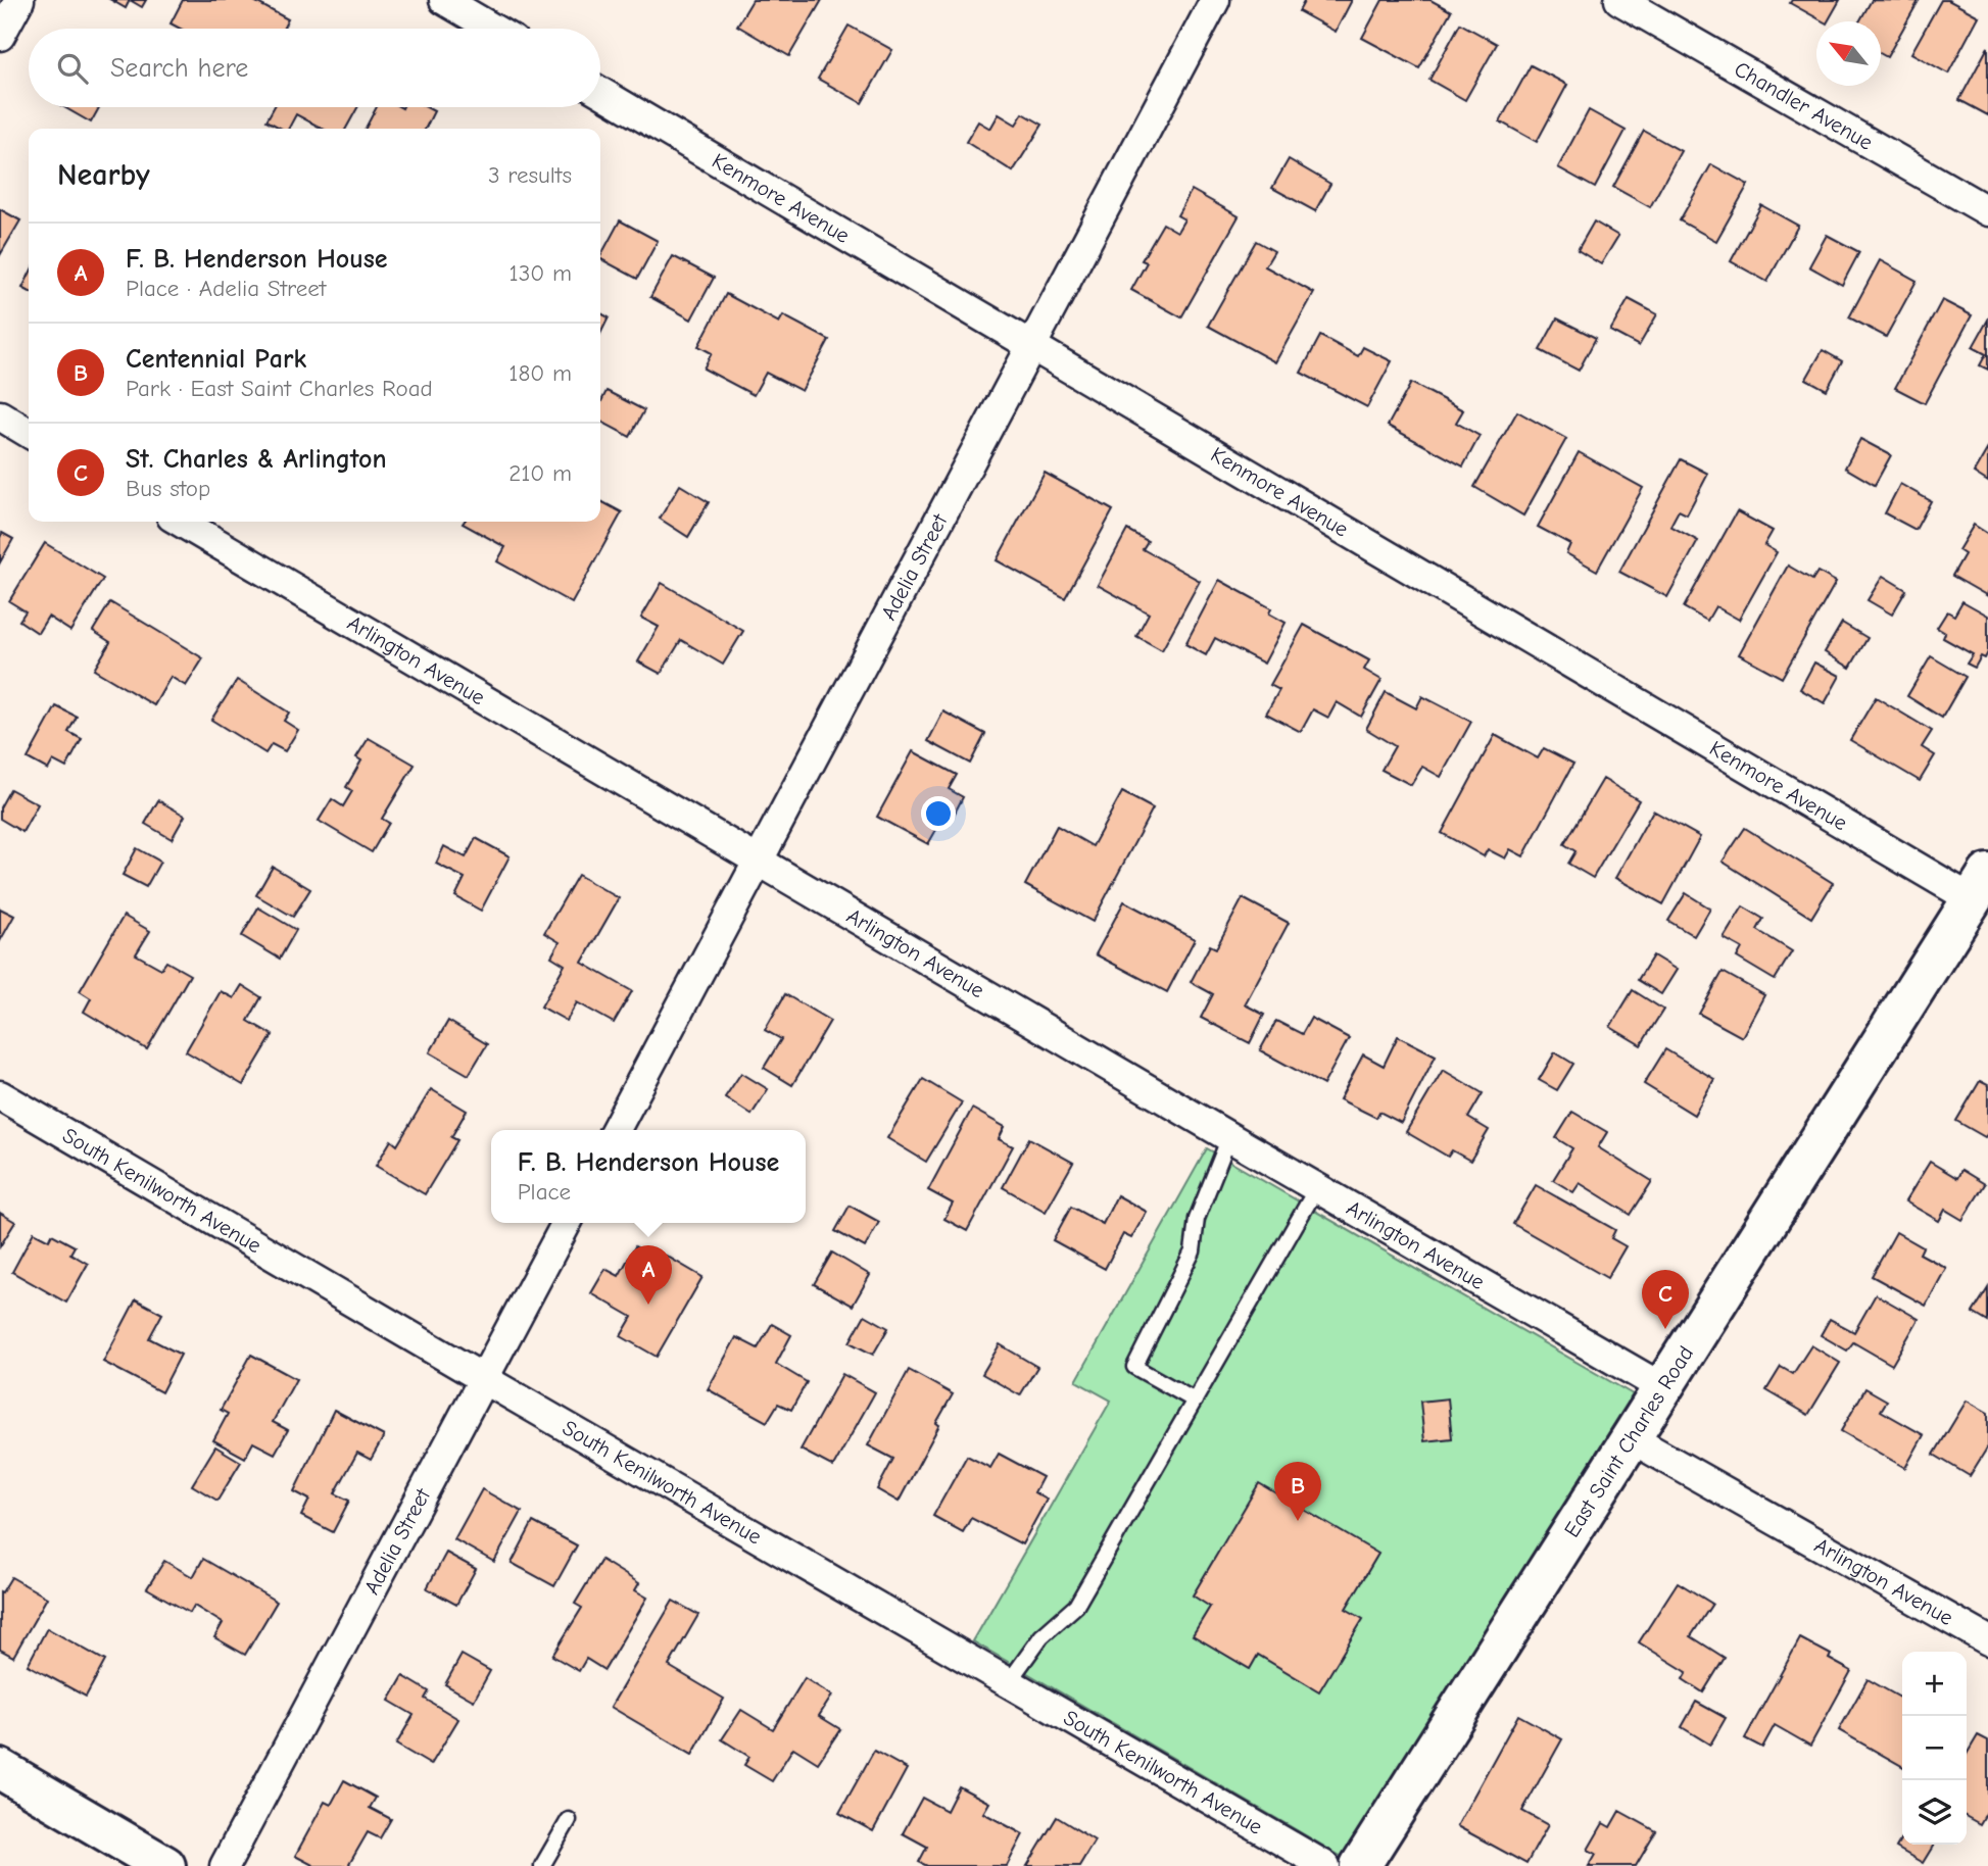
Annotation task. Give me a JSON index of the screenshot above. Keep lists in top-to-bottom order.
{
  "streets": {
    "main road": ["East Saint Charles Road"],
    "street": [
      "Chandler Avenue",
      "Kenmore Avenue",
      "Adelia Street",
      "Arlington Avenue",
      "South Kenilworth Avenue"
    ]
  },
  "crossings": [
    ["Kenmore Avenue", "Adelia Street"],
    ["Kenmore Avenue", "East Saint Charles Road"],
    ["Adelia Street", "Arlington Avenue"],
    ["Adelia Street", "South Kenilworth Avenue"],
    ["Arlington Avenue", "East Saint Charles Road"]
  ],
  "north": "top left",
  "page": {
    "search": "Search here",
    "heading": ["Nearby", "3 results"],
    "list": [
      {
        "mark": "A",
        "name": "F. B. Henderson House",
        "note": "Place · Adelia Street",
        "value": "130 m"
      },
      {
        "mark": "B",
        "name": "Centennial Park",
        "note": "Park · East Saint Charles Road",
        "value": "180 m"
      },
      {
        "mark": "C",
        "name": "St. Charles & Arlington",
        "note": "Bus stop",
        "value": "210 m"
      }
    ],
    "popup": ["F. B. Henderson House", "Place"],
    "pins": ["A", "C", "B"],
    "map_buttons": ["+", "−"]
  }
}
